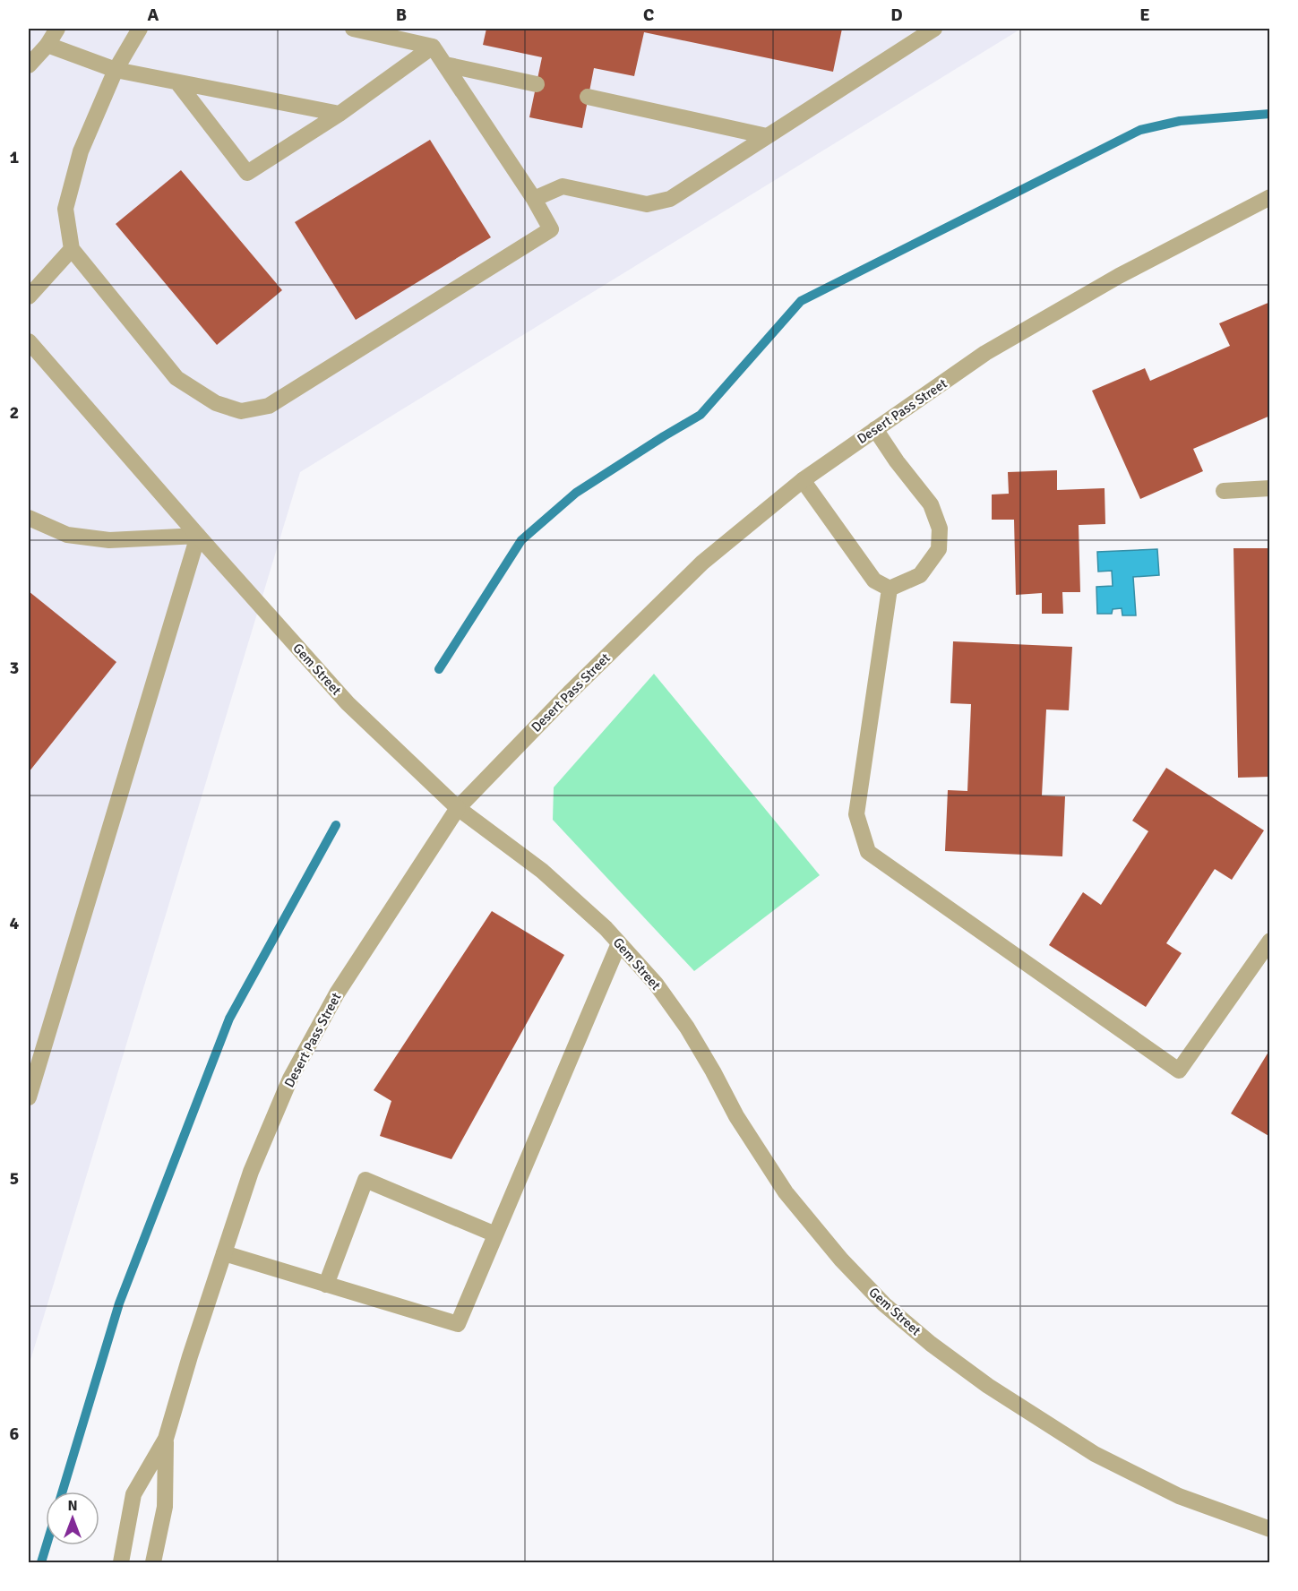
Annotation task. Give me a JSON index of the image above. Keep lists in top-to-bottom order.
{
  "streets": {
    "street": ["Desert Pass Street", "Gem Street"]
  },
  "crossings": [
    ["Desert Pass Street", "Gem Street"]
  ],
  "north": "top",
  "grid": {
    "columns": [
      "A",
      "B",
      "C",
      "D",
      "E"
    ],
    "rows": [
      "1",
      "2",
      "3",
      "4",
      "5",
      "6"
    ]
  }
}
